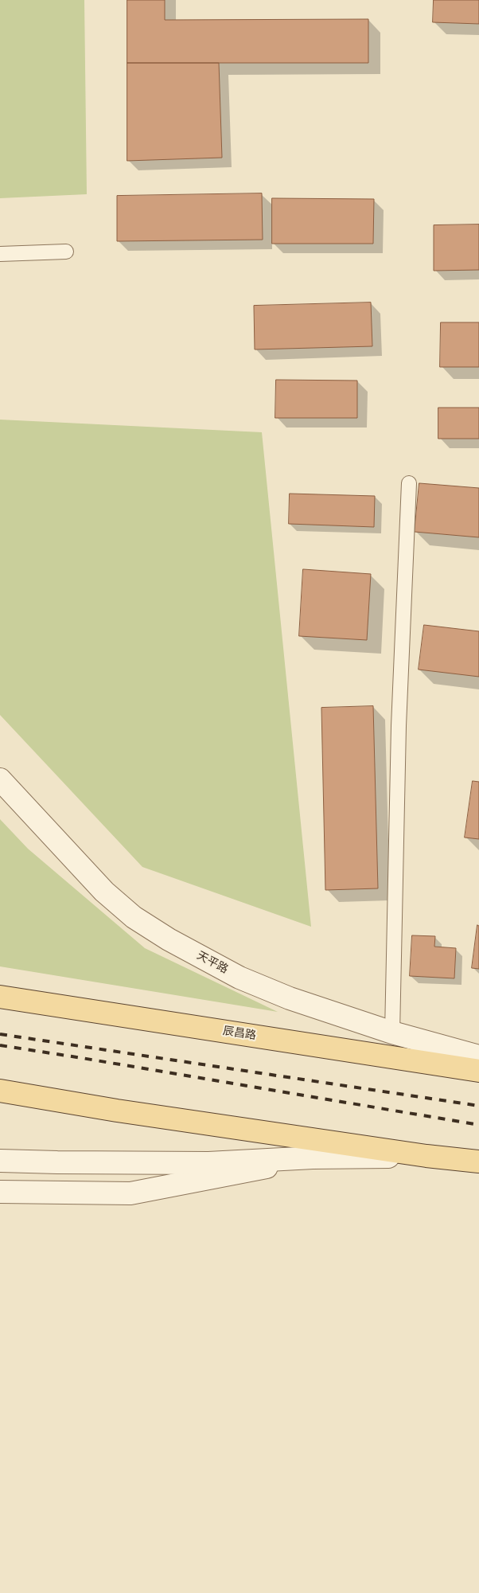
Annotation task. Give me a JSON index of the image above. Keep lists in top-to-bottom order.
{
  "streets": {
    "main road": ["辰昌路"],
    "street": ["天平路"]
  }
}
